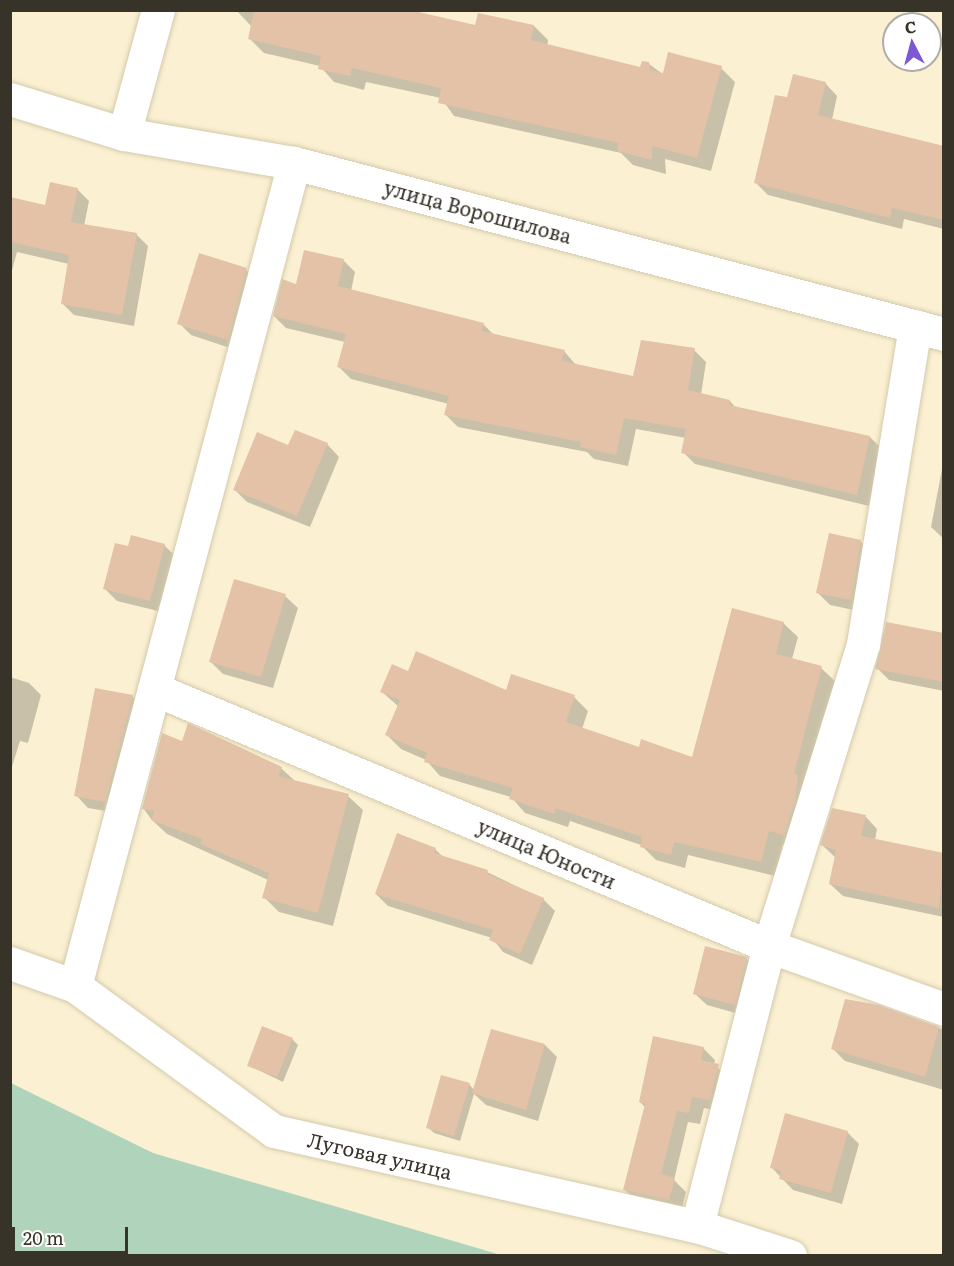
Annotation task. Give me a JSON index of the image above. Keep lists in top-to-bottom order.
{
  "streets": {
    "street": ["улица Ворошилова", "улица Юности", "Луговая улица"]
  },
  "scale_bar": "20 m",
  "north": "top"
}
